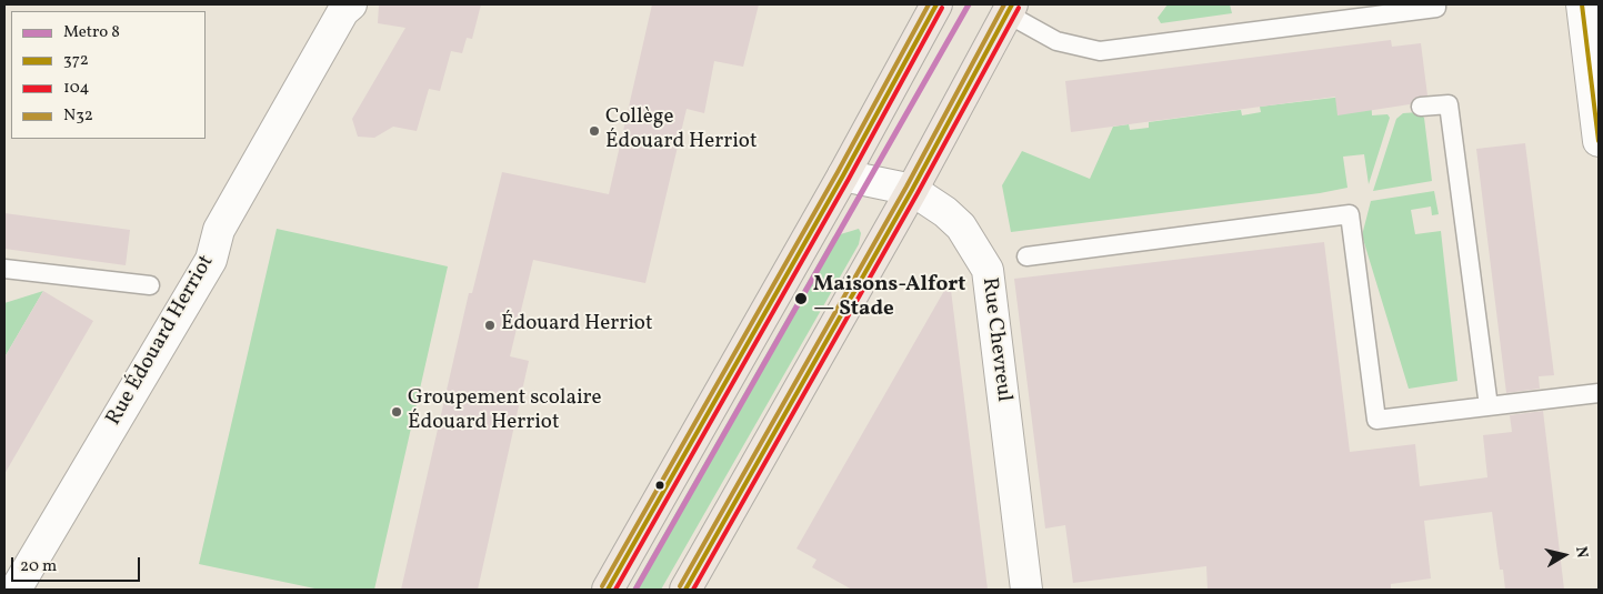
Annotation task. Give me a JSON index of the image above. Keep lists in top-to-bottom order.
{
  "streets": {
    "street": ["Rue Chevreul", "Rue Édouard Herriot"]
  },
  "places": [
    "Collège Édouard Herriot",
    "Maisons-Alfort — Stade",
    "Édouard Herriot",
    "Groupement scolaire Édouard Herriot"
  ],
  "lines": [
    "metro line 8",
    "transit line 372",
    "transit line N32",
    "transit line 104"
  ],
  "legend": [
    "Metro 8",
    "372",
    "104",
    "N32"
  ],
  "scale_bar": "20 m",
  "north": "right"
}
